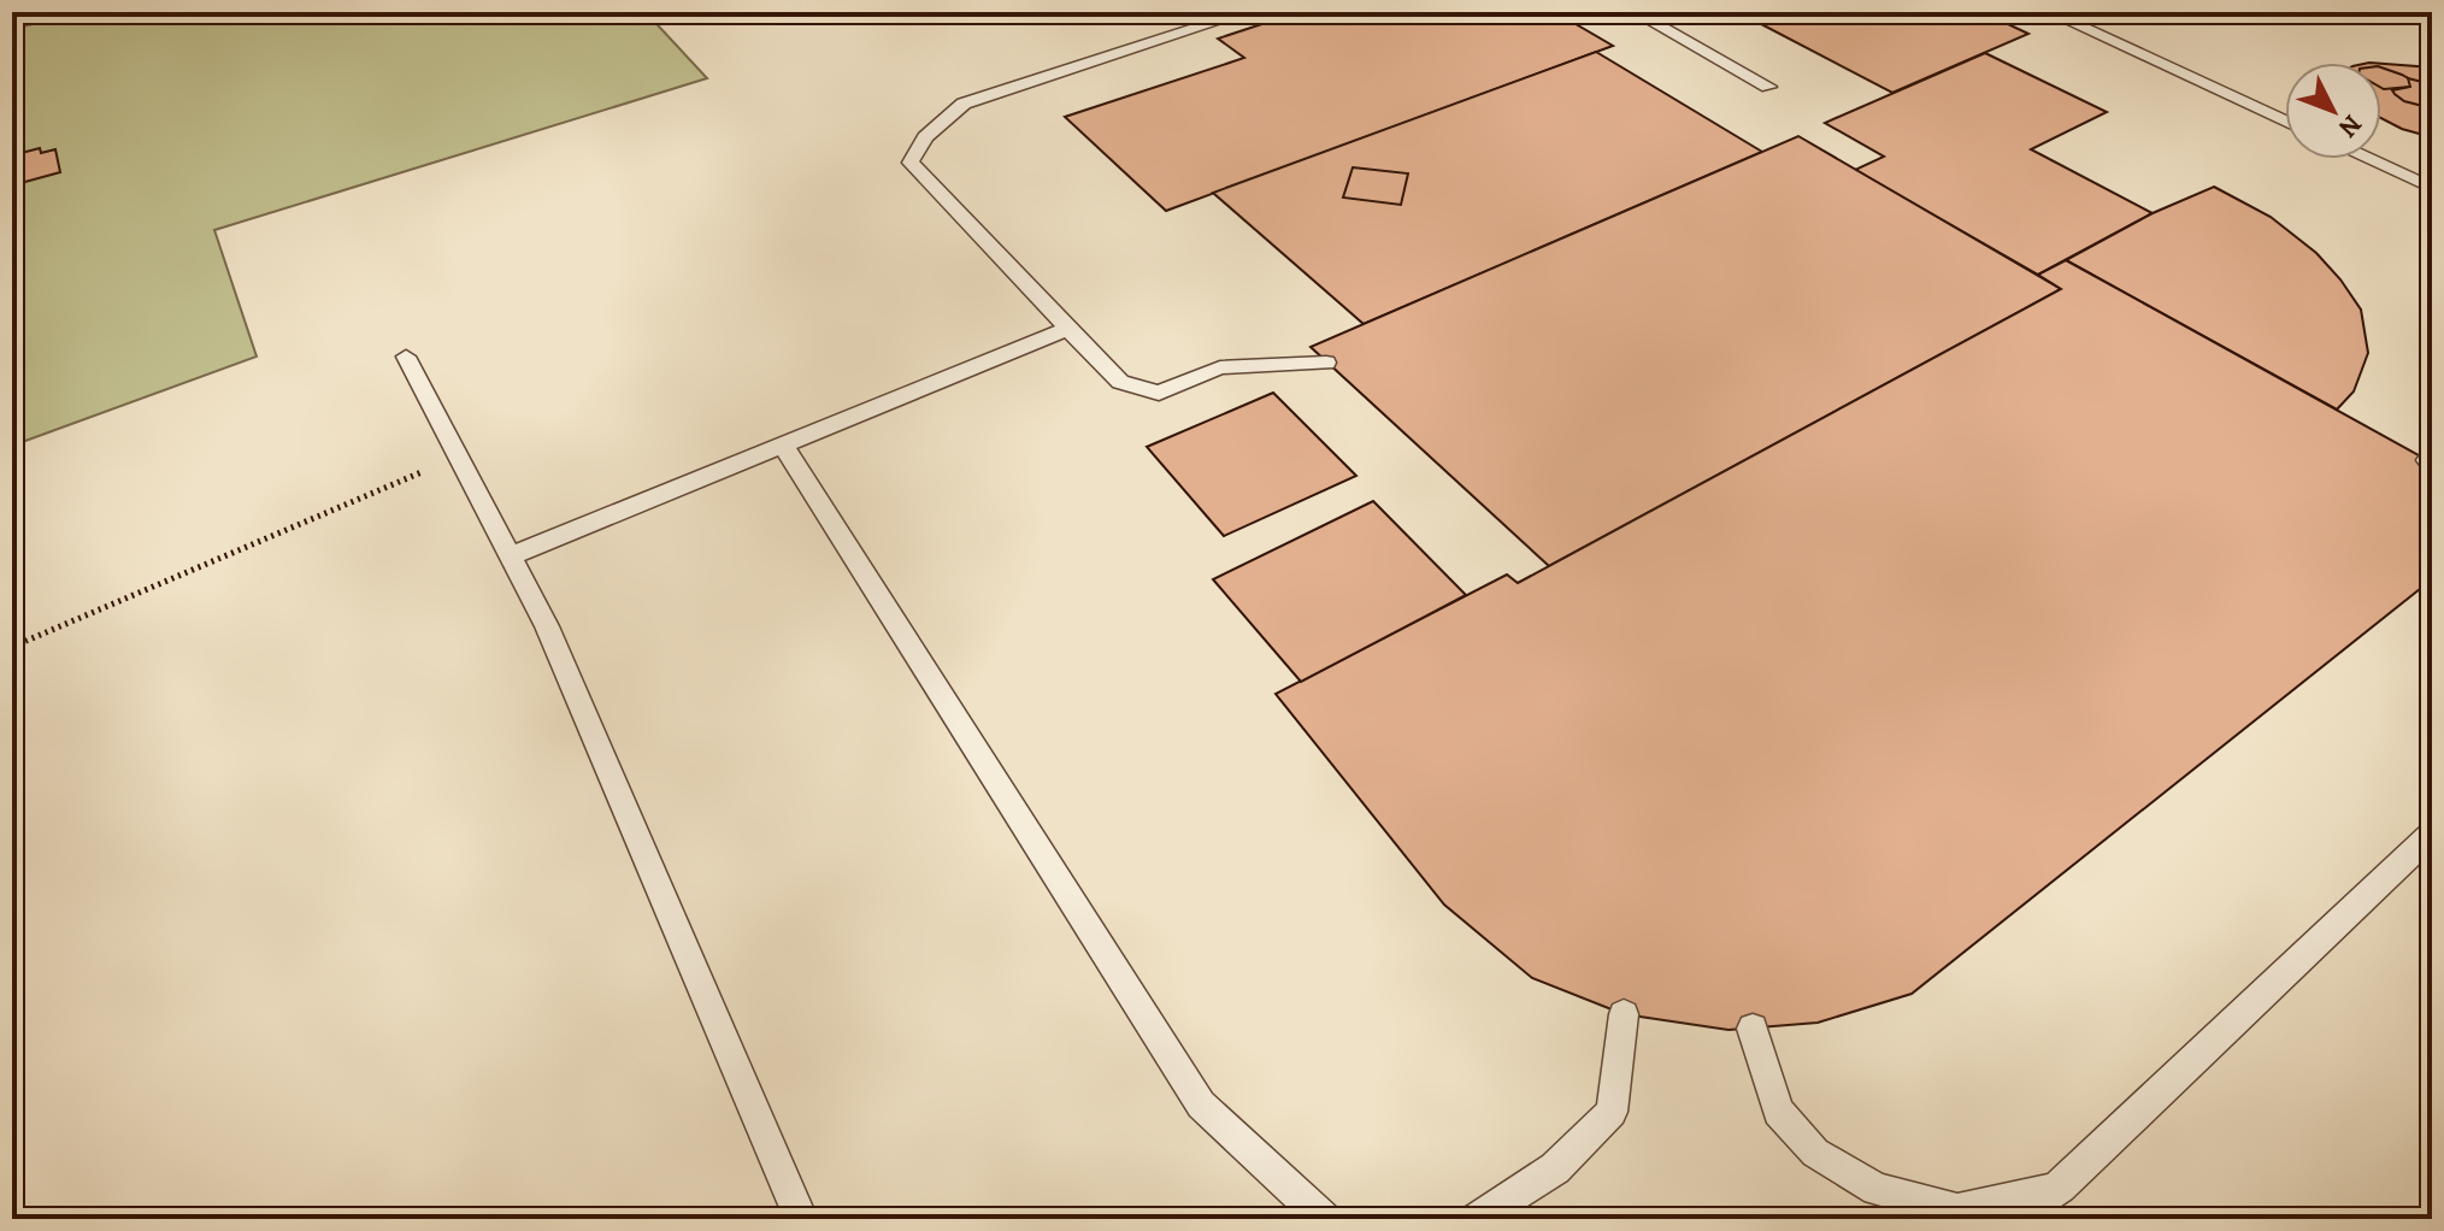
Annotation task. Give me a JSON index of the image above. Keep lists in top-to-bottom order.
{
  "north": "bottom right"
}
